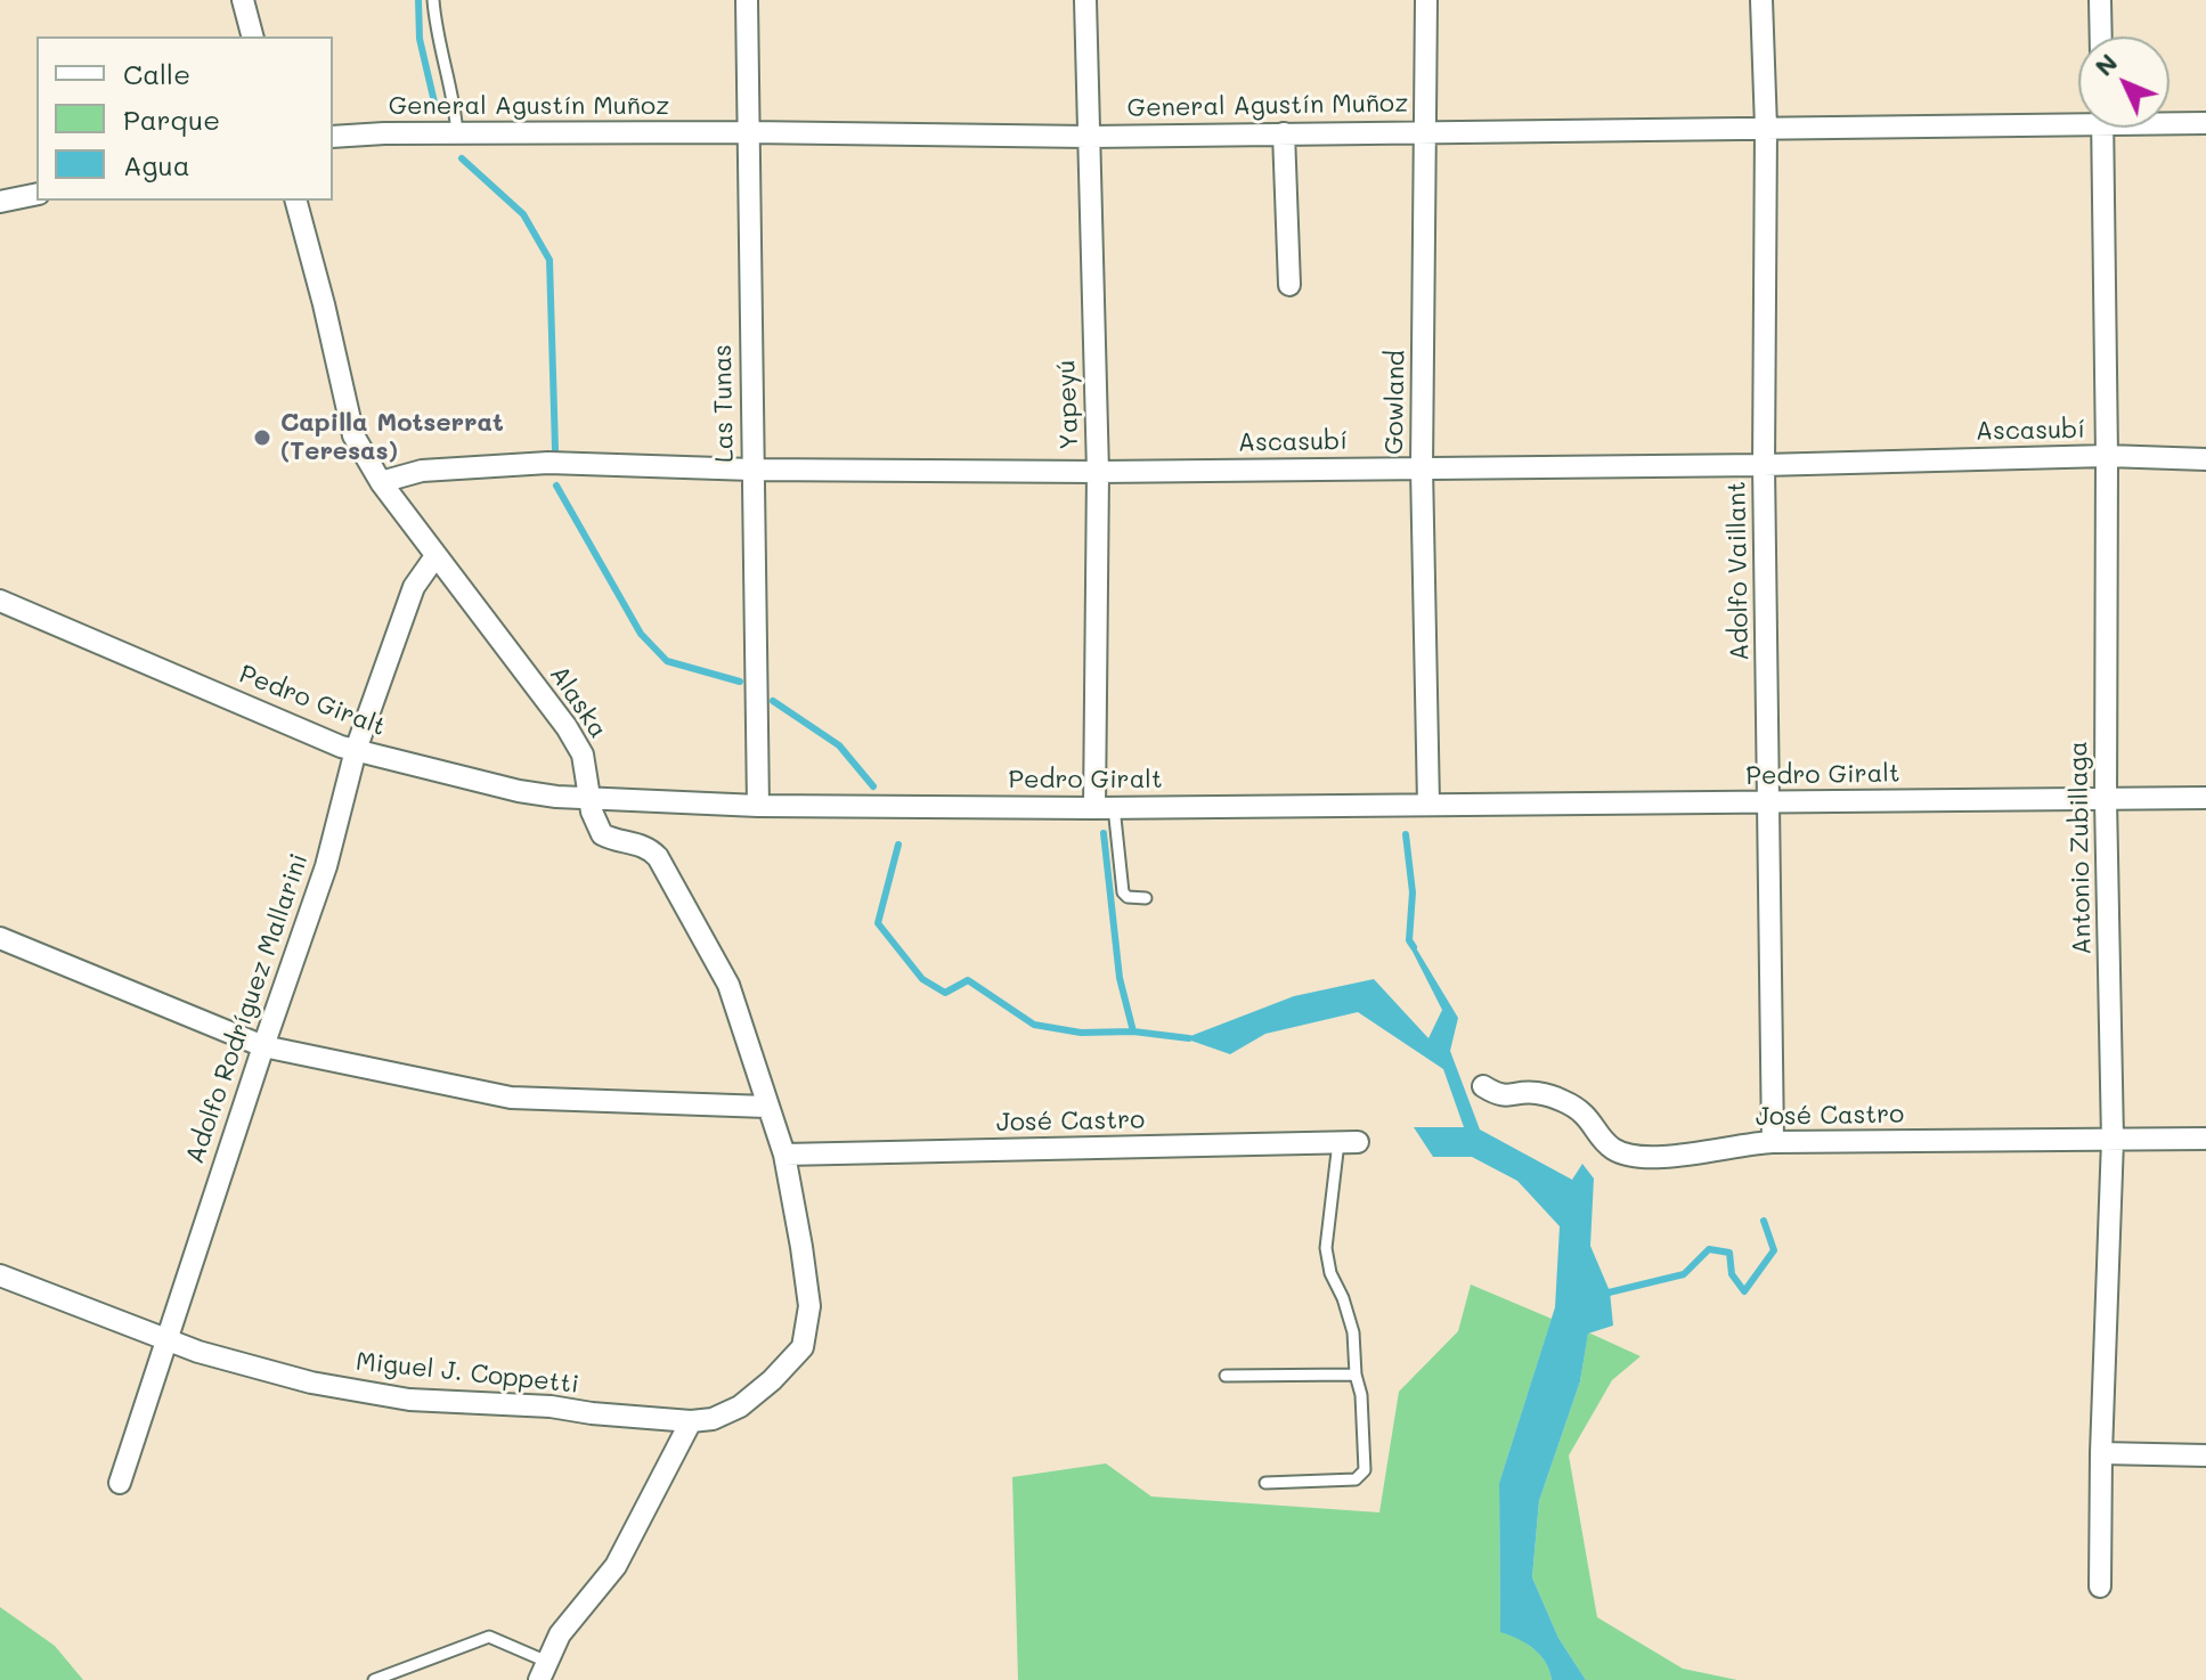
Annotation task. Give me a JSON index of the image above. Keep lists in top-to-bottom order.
{
  "streets": {
    "street": [
      "General Agustín Muñoz",
      "Gowland",
      "Las Tunas",
      "Yapeyú",
      "Ascasubí",
      "Adolfo Vaillant",
      "Pedro Giralt",
      "Alaska",
      "Antonio Zubillaga",
      "Adolfo Rodríguez Mallarini",
      "José Castro",
      "Miguel J. Coppetti"
    ]
  },
  "crossings": [
    ["General Agustín Muñoz", "Gowland"],
    ["General Agustín Muñoz", "Las Tunas"],
    ["General Agustín Muñoz", "Yapeyú"],
    ["General Agustín Muñoz", "Adolfo Vaillant"],
    ["Gowland", "Ascasubí"],
    ["Gowland", "Pedro Giralt"],
    ["Las Tunas", "Ascasubí"],
    ["Las Tunas", "Pedro Giralt"],
    ["Yapeyú", "Ascasubí"],
    ["Yapeyú", "Pedro Giralt"],
    ["Ascasubí", "Adolfo Vaillant"],
    ["Ascasubí", "Alaska"],
    ["Ascasubí", "Antonio Zubillaga"],
    ["Adolfo Vaillant", "Pedro Giralt"],
    ["Adolfo Vaillant", "José Castro"],
    ["Pedro Giralt", "Alaska"],
    ["Pedro Giralt", "Antonio Zubillaga"],
    ["Pedro Giralt", "Adolfo Rodríguez Mallarini"],
    ["Alaska", "Adolfo Rodríguez Mallarini"],
    ["Alaska", "José Castro"],
    ["Alaska", "Miguel J. Coppetti"],
    ["Antonio Zubillaga", "José Castro"],
    ["Adolfo Rodríguez Mallarini", "Miguel J. Coppetti"]
  ],
  "places": ["Capilla Motserrat (Teresas)"],
  "legend": ["Calle", "Parque", "Agua"],
  "north": "top left"
}
